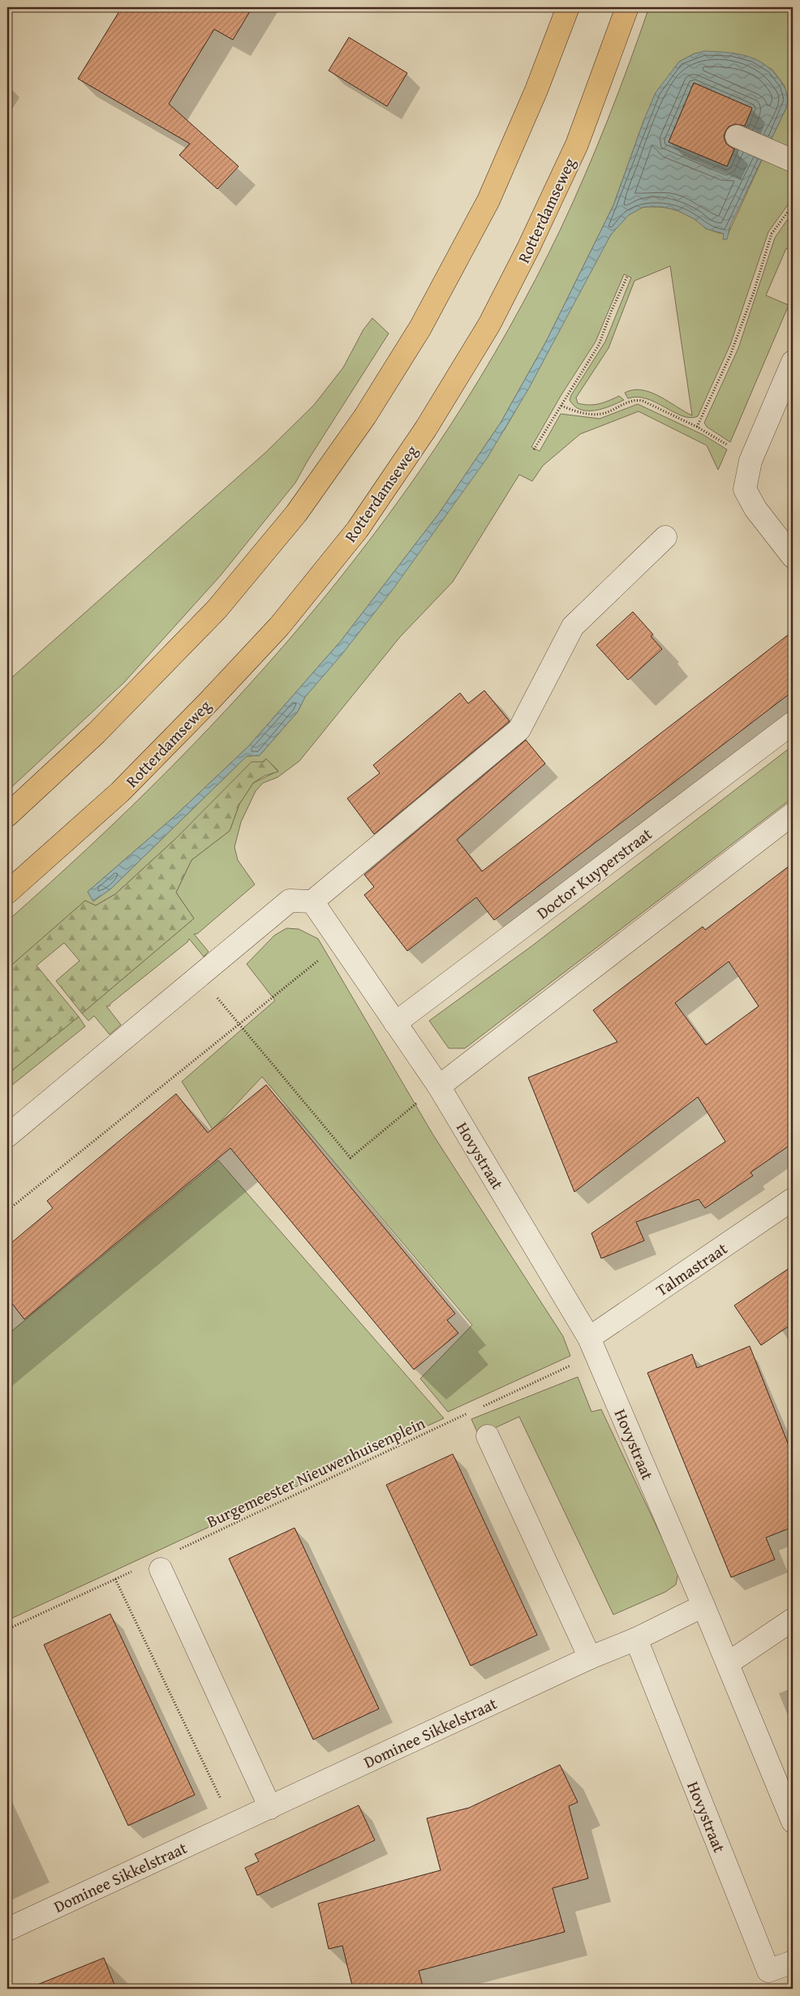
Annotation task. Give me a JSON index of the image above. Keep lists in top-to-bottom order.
{
  "streets": {
    "main road": ["Rotterdamseweg"],
    "street": [
      "Doctor Kuyperstraat",
      "Hovystraat",
      "Talmastraat",
      "Dominee Sikkelstraat"
    ],
    "path": ["Burgemeester Nieuwenhuisenplein"]
  },
  "crossings": [
    ["Doctor Kuyperstraat", "Hovystraat"],
    ["Hovystraat", "Talmastraat"],
    ["Hovystraat", "Dominee Sikkelstraat"]
  ]
}
